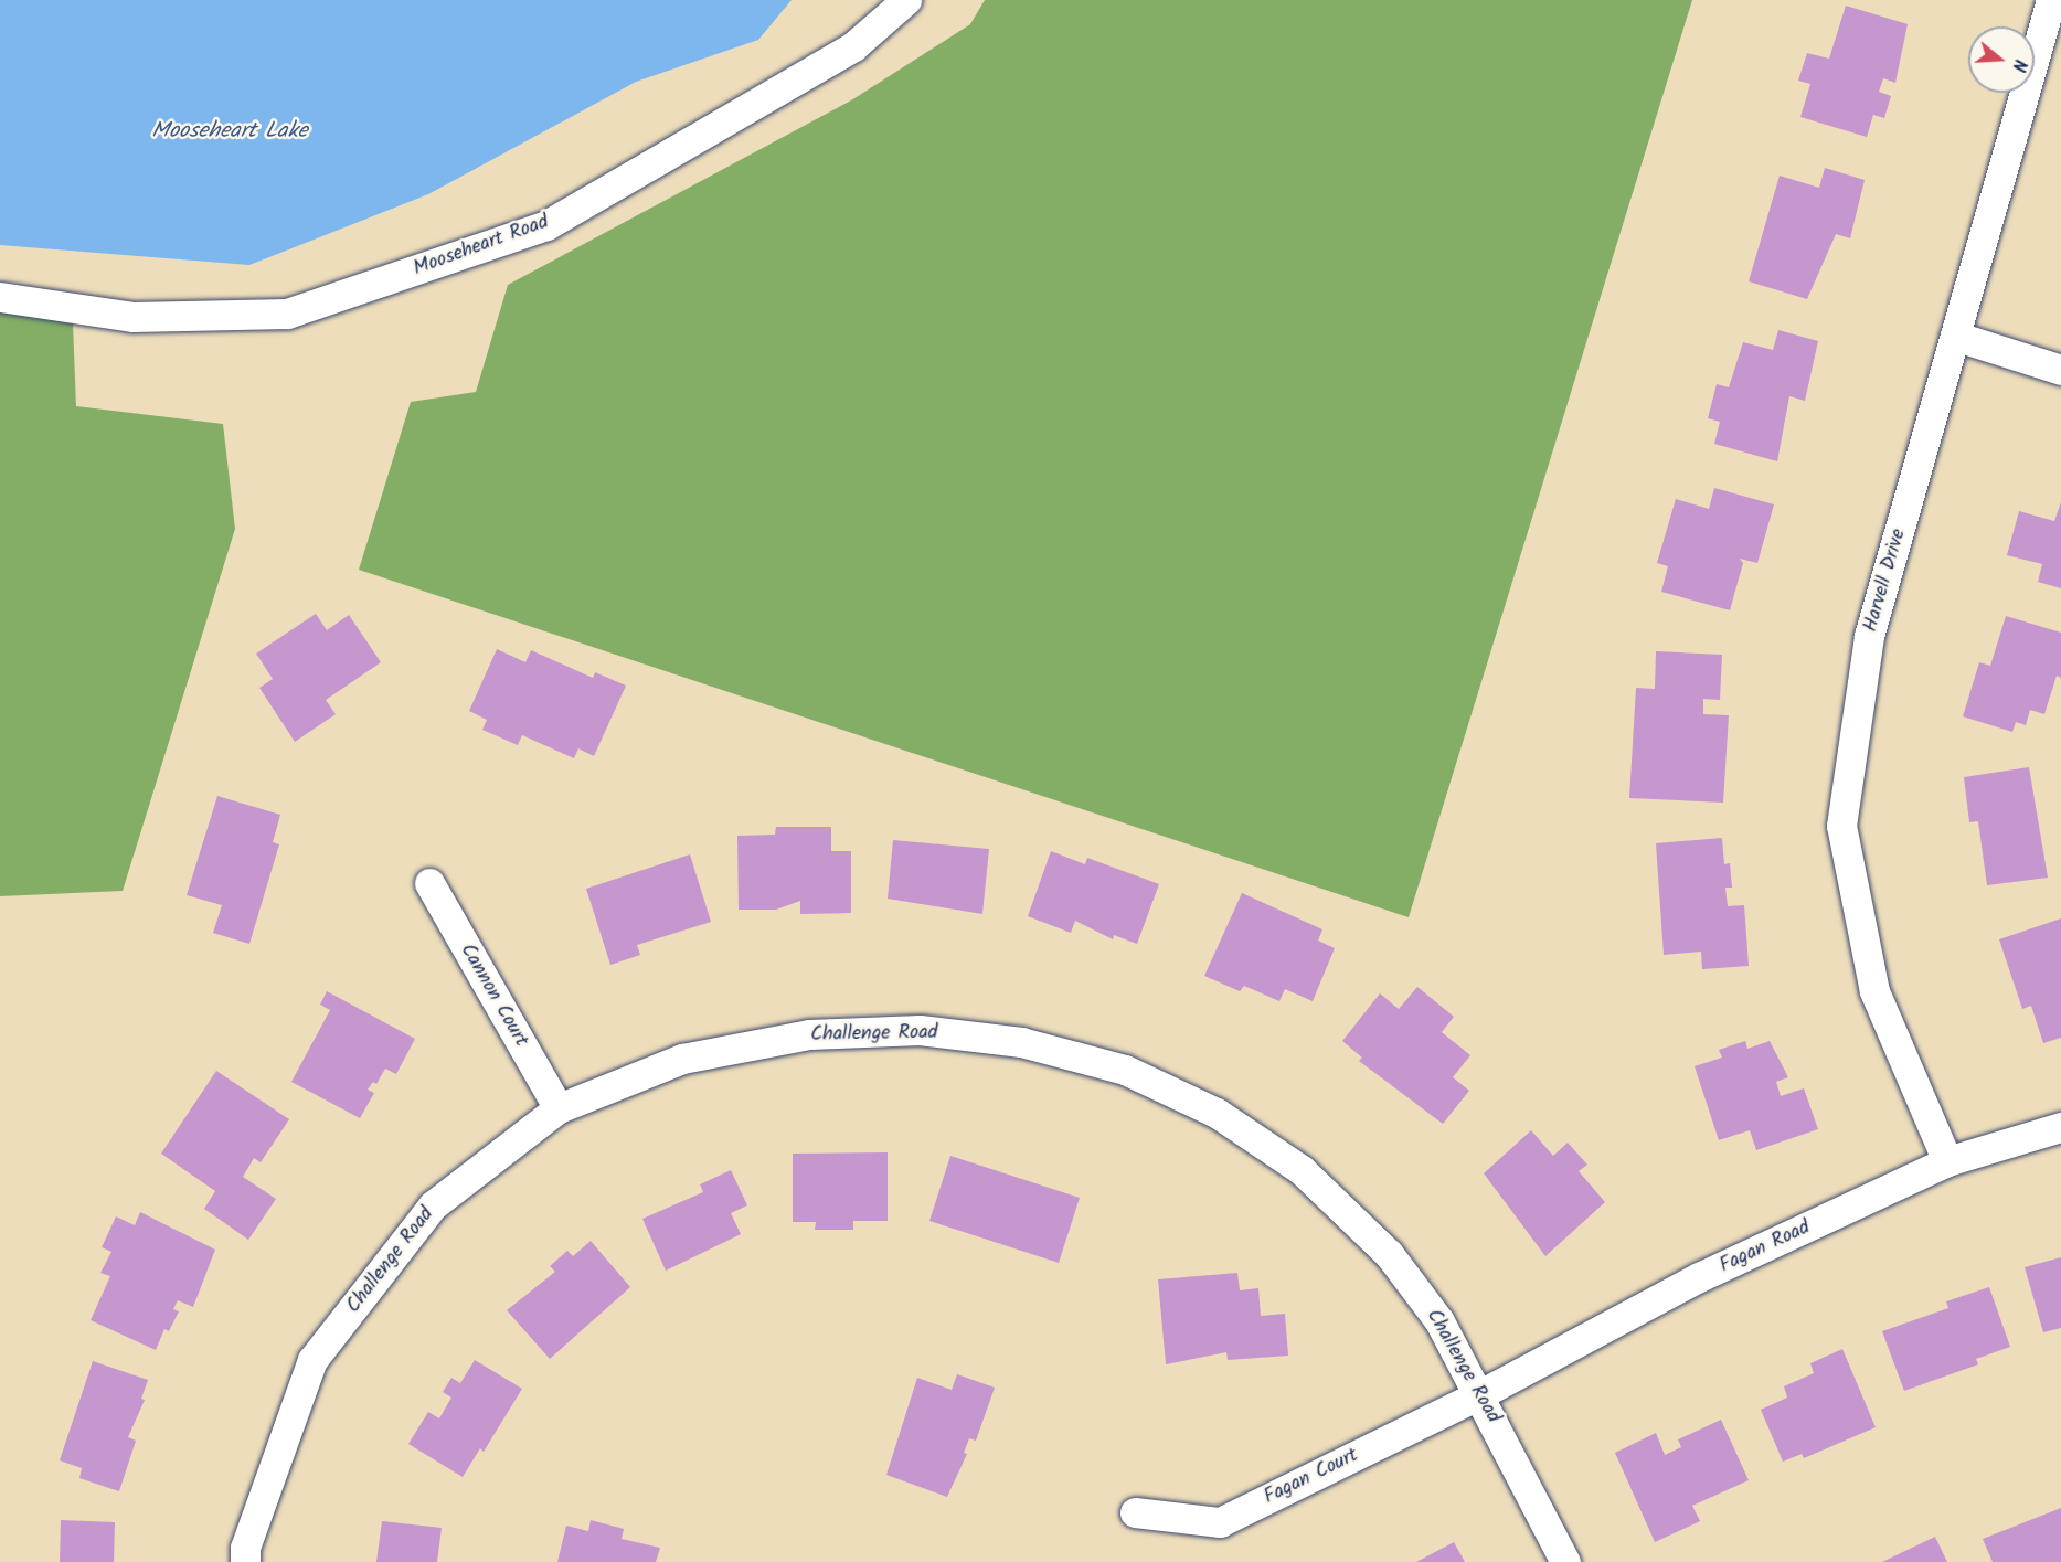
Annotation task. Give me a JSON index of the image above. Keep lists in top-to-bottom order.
{
  "streets": {
    "street": [
      "Mooseheart Road",
      "Harvell Drive",
      "Cannon Court",
      "Challenge Road",
      "Fagan Road",
      "Fagan Court"
    ]
  },
  "crossings": [
    ["Harvell Drive", "Fagan Road"],
    ["Cannon Court", "Challenge Road"],
    ["Challenge Road", "Fagan Road"],
    ["Challenge Road", "Fagan Court"],
    ["Fagan Road", "Fagan Court"]
  ],
  "water": ["Mooseheart Lake"],
  "north": "right"
}
